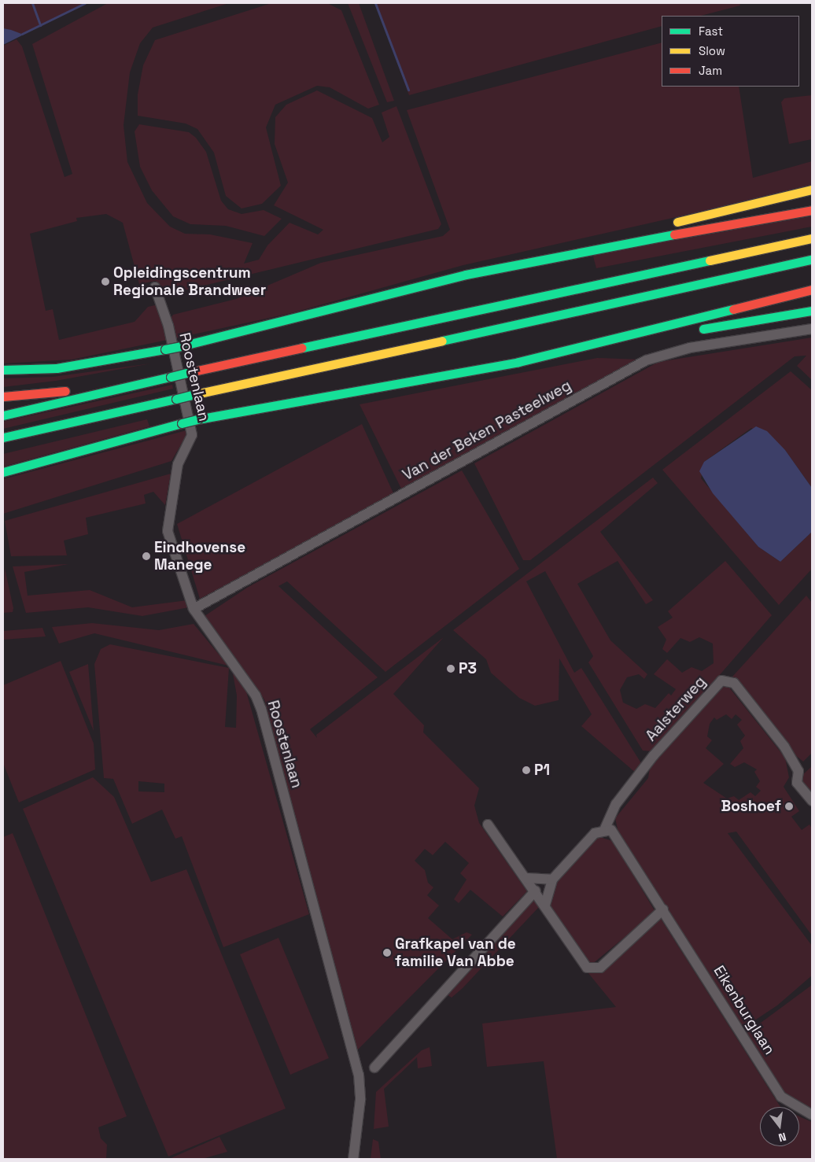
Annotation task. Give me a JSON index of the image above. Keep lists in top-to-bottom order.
{
  "streets": {
    "street": [
      "Roostenlaan",
      "Van der Beken Pasteelweg",
      "Aalsterweg",
      "Eikenburglaan"
    ]
  },
  "crossings": [
    ["Roostenlaan", "Van der Beken Pasteelweg"]
  ],
  "places": [
    "Opleidingscentrum Regionale Brandweer",
    "Eindhovense Manege",
    "P3",
    "P1",
    "Boshoef",
    "Grafkapel van de familie Van Abbe"
  ],
  "legend": ["Fast", "Slow", "Jam"],
  "north": "bottom"
}
